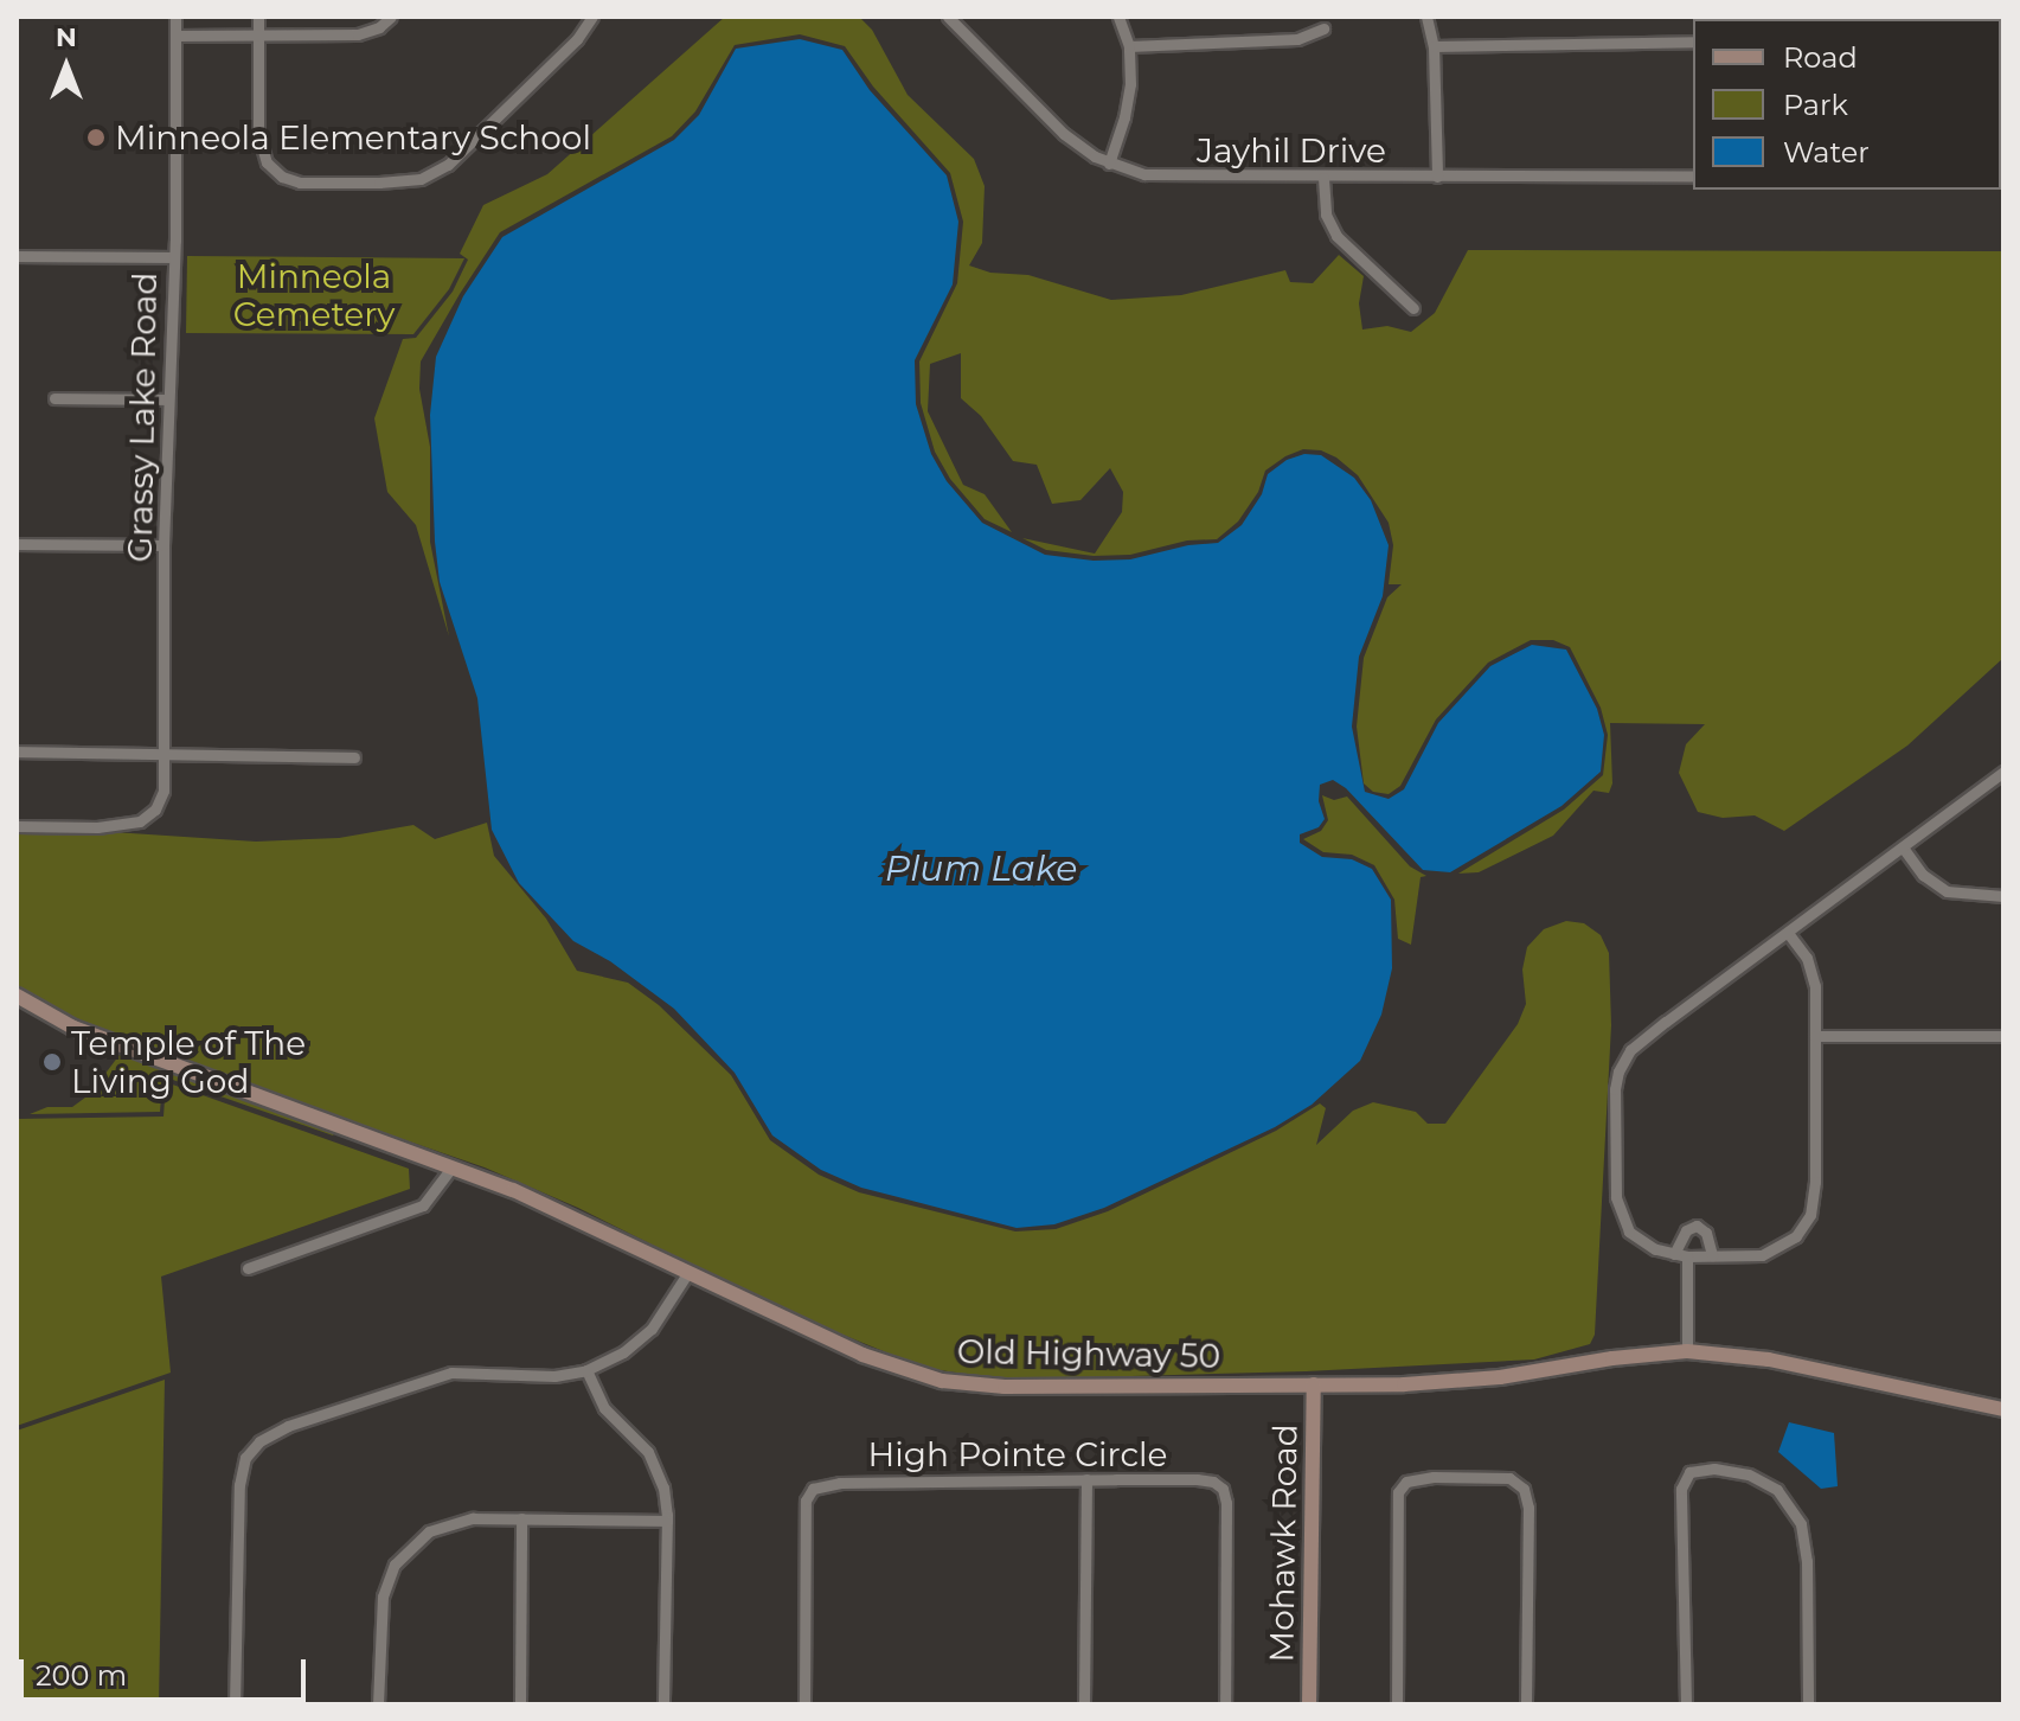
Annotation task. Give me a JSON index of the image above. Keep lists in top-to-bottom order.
{
  "streets": {
    "main road": ["Old Highway 50", "Mohawk Road"],
    "street": ["Jayhil Drive", "Grassy Lake Road", "High Pointe Circle"]
  },
  "crossings": [
    ["Old Highway 50", "Mohawk Road"]
  ],
  "water": ["Plum Lake"],
  "parks": ["Minneola Cemetery"],
  "places": ["Minneola Elementary School", "Temple of The Living God"],
  "legend": ["Road", "Park", "Water"],
  "scale_bar": "200 m",
  "north": "top"
}
